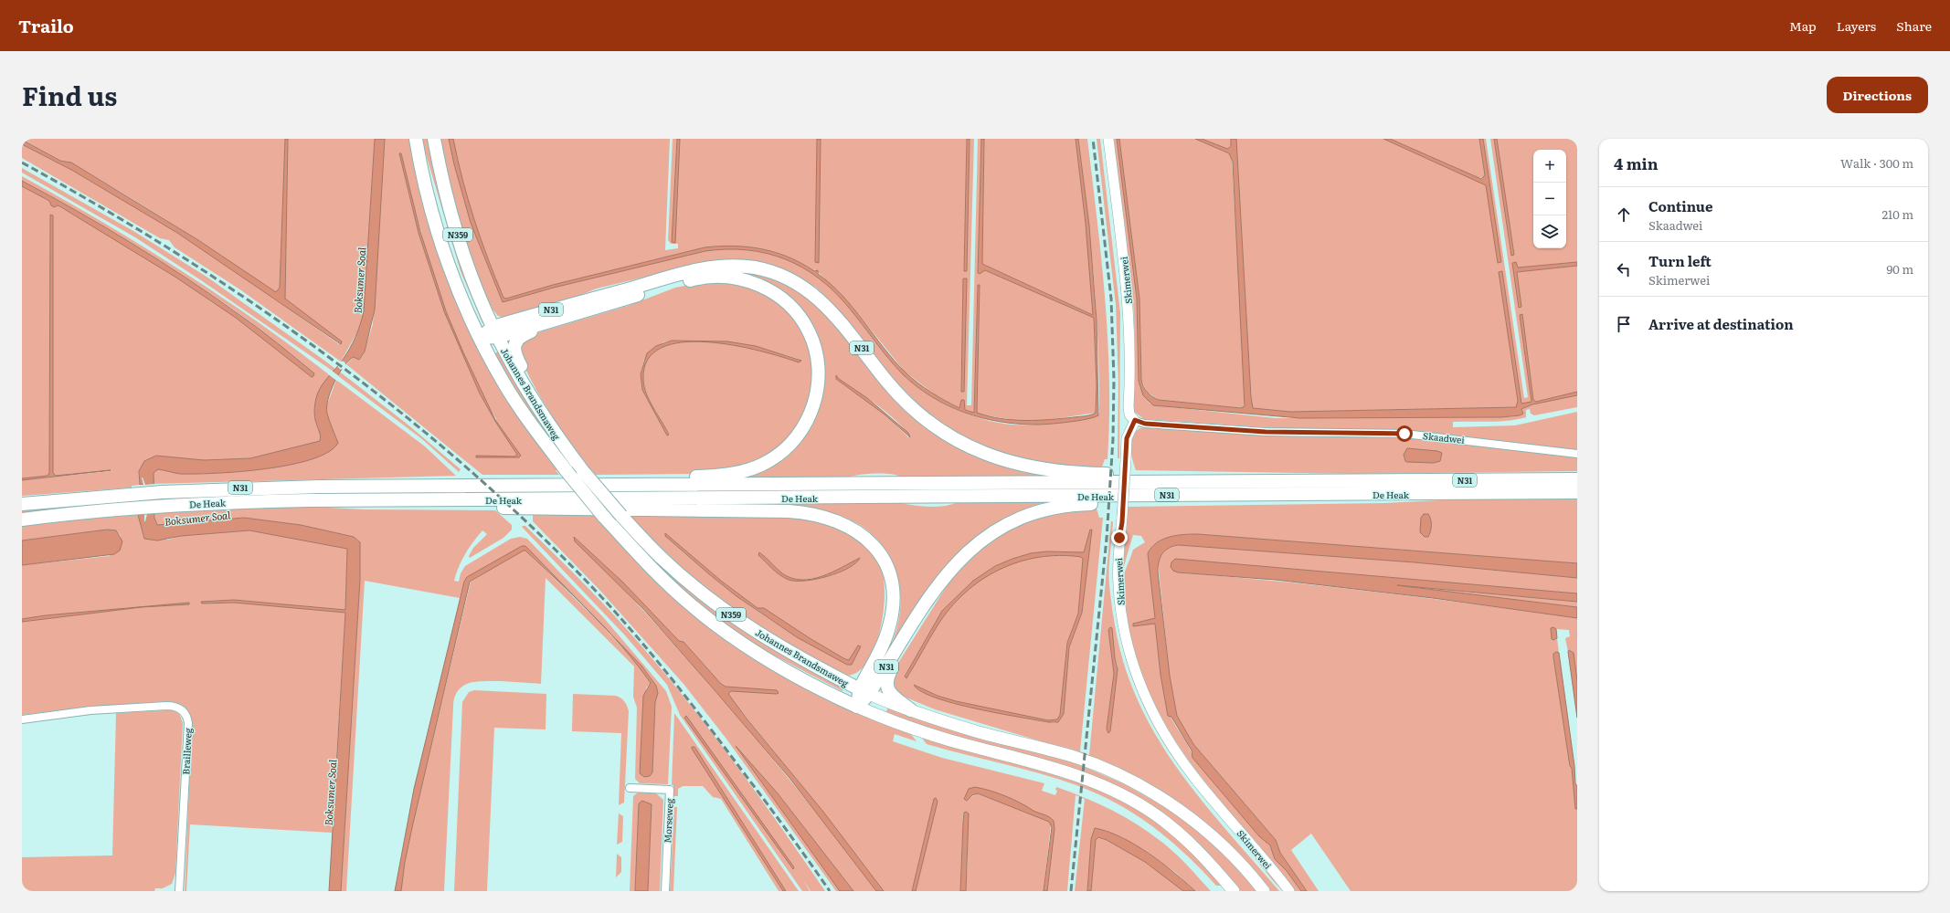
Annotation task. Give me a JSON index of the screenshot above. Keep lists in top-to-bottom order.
{
  "streets": {
    "highway": [
      "N359",
      "N31",
      "Johannes Brandsmaweg",
      "De Heak"
    ],
    "street": [
      "Skimerwei",
      "Skaadwei",
      "Brailleweg",
      "Morseweg"
    ]
  },
  "crossings": [
    ["Skimerwei", "Skaadwei"],
    ["N31", "Johannes Brandsmaweg"],
    ["N31", "De Heak"]
  ],
  "water": ["Boksumer Soal"],
  "page": {
    "header": "Trailo",
    "nav": ["Map", "Layers", "Share"],
    "title": "Find us",
    "buttons": "Directions",
    "heading": ["4 min", "Walk · 300 m"],
    "map_buttons": ["+", "−"],
    "list": [
      ["Continue", "Skaadwei", "210 m"],
      ["Turn left", "Skimerwei", "90 m"],
      "Arrive at destination"
    ]
  }
}
